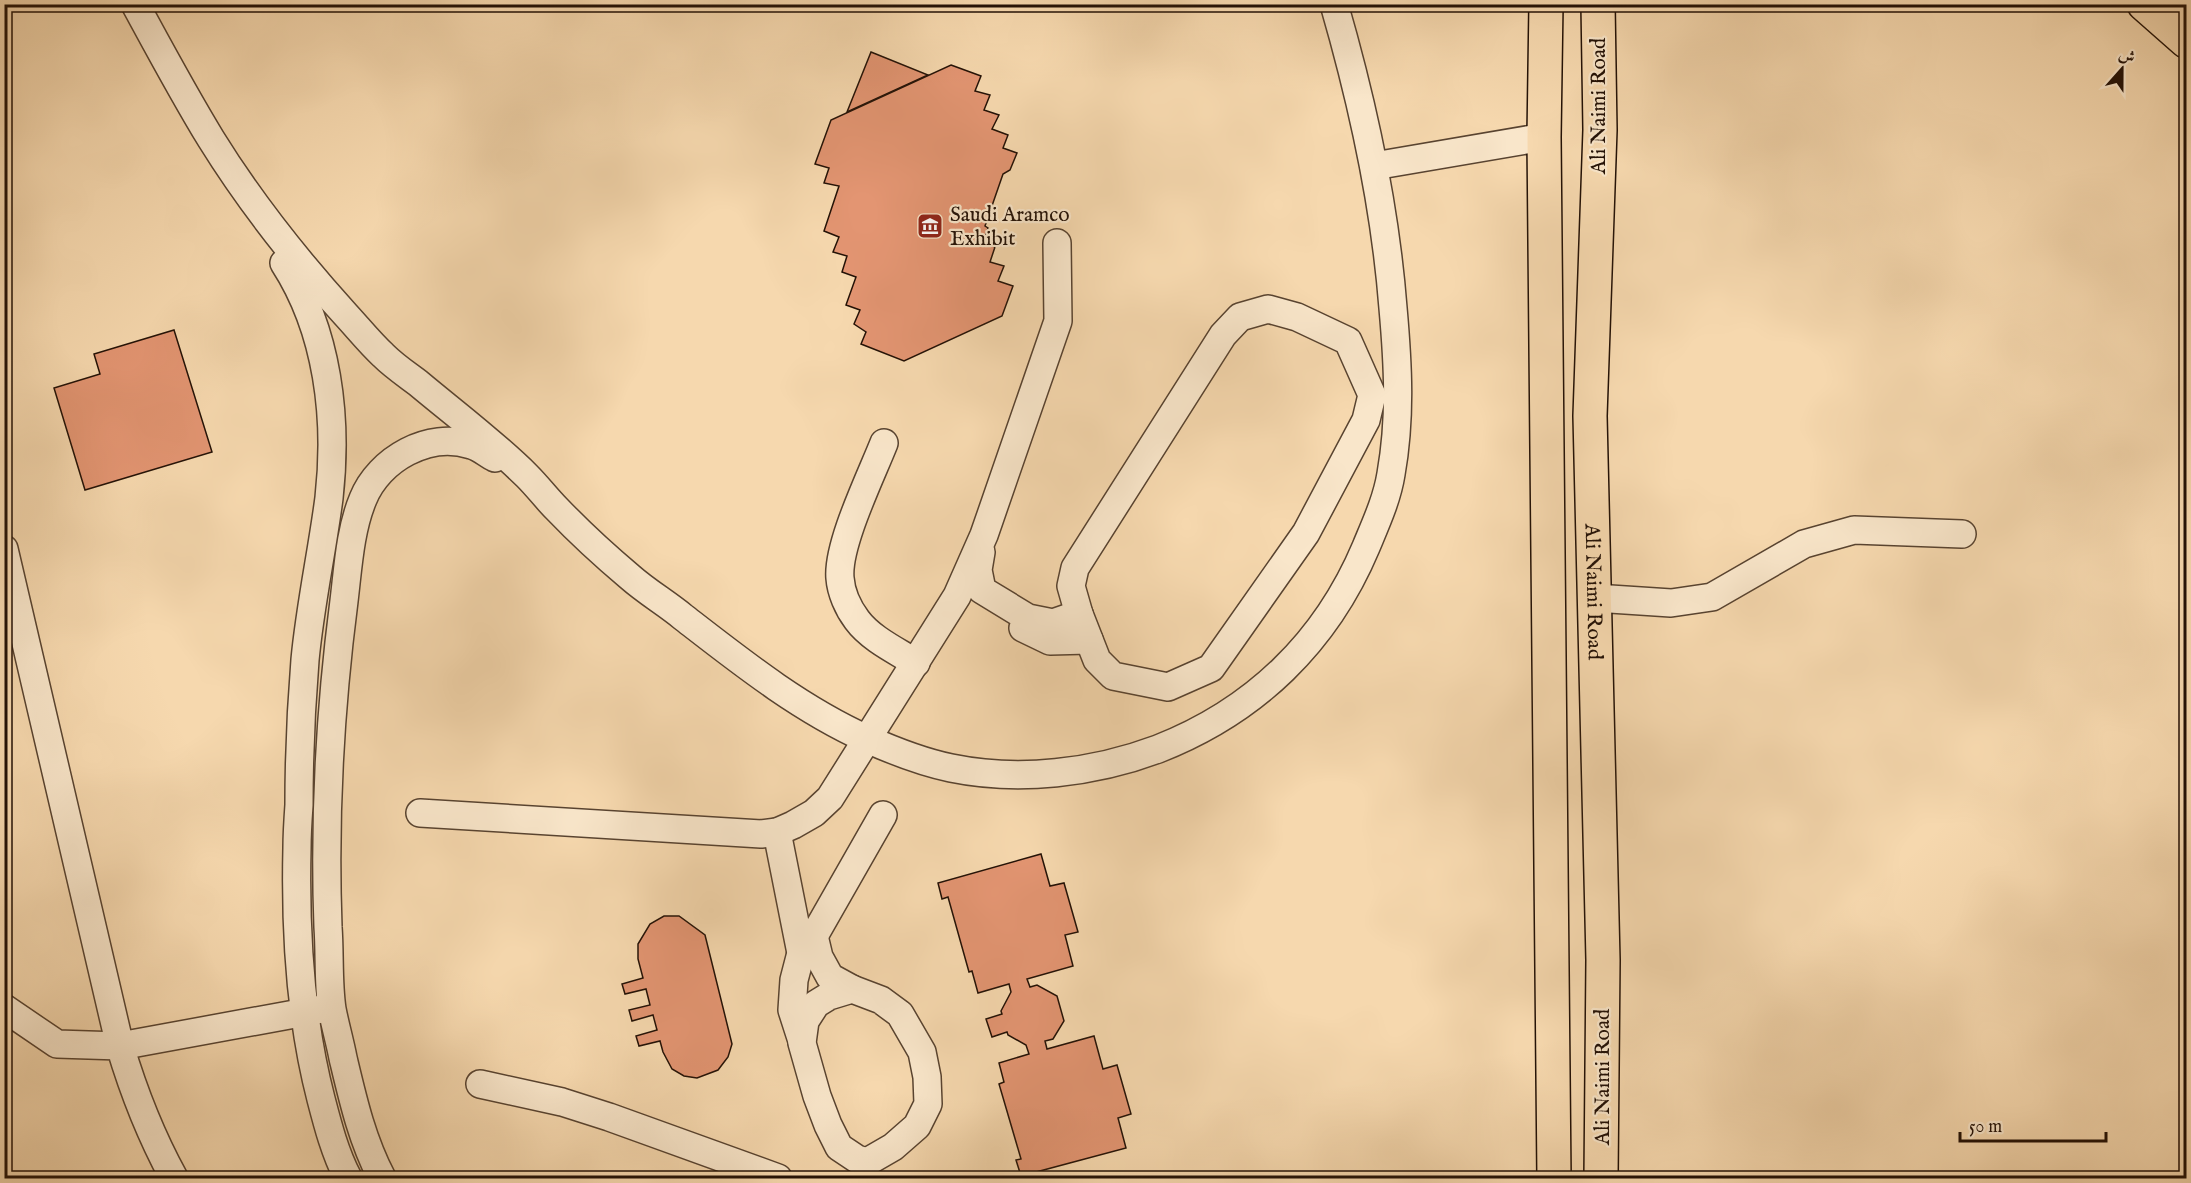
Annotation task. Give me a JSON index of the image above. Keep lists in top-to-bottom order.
{
  "streets": {
    "main road": ["Ali Naimi Road"]
  },
  "places": {
    "museum": ["Saudi Aramco Exhibit"]
  },
  "scale_bar": "50 m",
  "north": "top"
}
